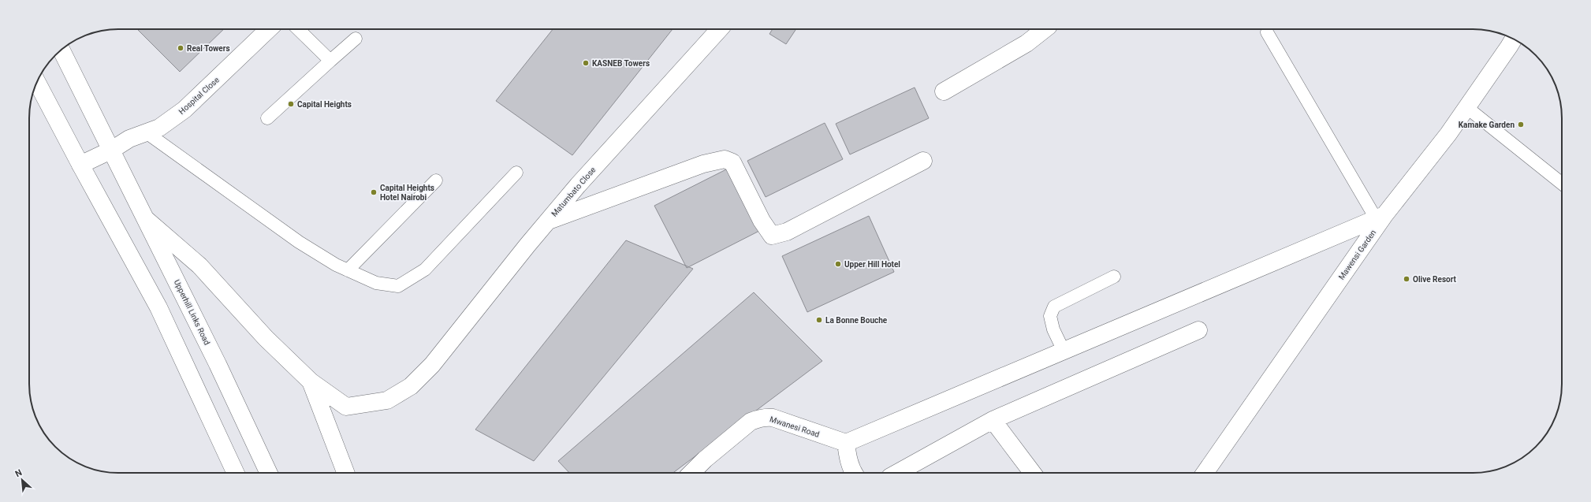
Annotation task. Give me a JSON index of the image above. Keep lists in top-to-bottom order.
{
  "streets": {
    "street": [
      "Hospital Close",
      "Matumbato Close",
      "Mawensi Garden",
      "Upperhill Links Road",
      "Mwanesi Road"
    ]
  },
  "crossings": [
    ["Hospital Close", "Upperhill Links Road"],
    ["Matumbato Close", "Upperhill Links Road"]
  ],
  "places": [
    "Real Towers",
    "KASNEB Towers",
    "Capital Heights",
    "Kamake Garden",
    "Capital Heights Hotel Nairobi",
    "Upper Hill Hotel",
    "Olive Resort",
    "La Bonne Bouche"
  ],
  "north": "top left"
}
